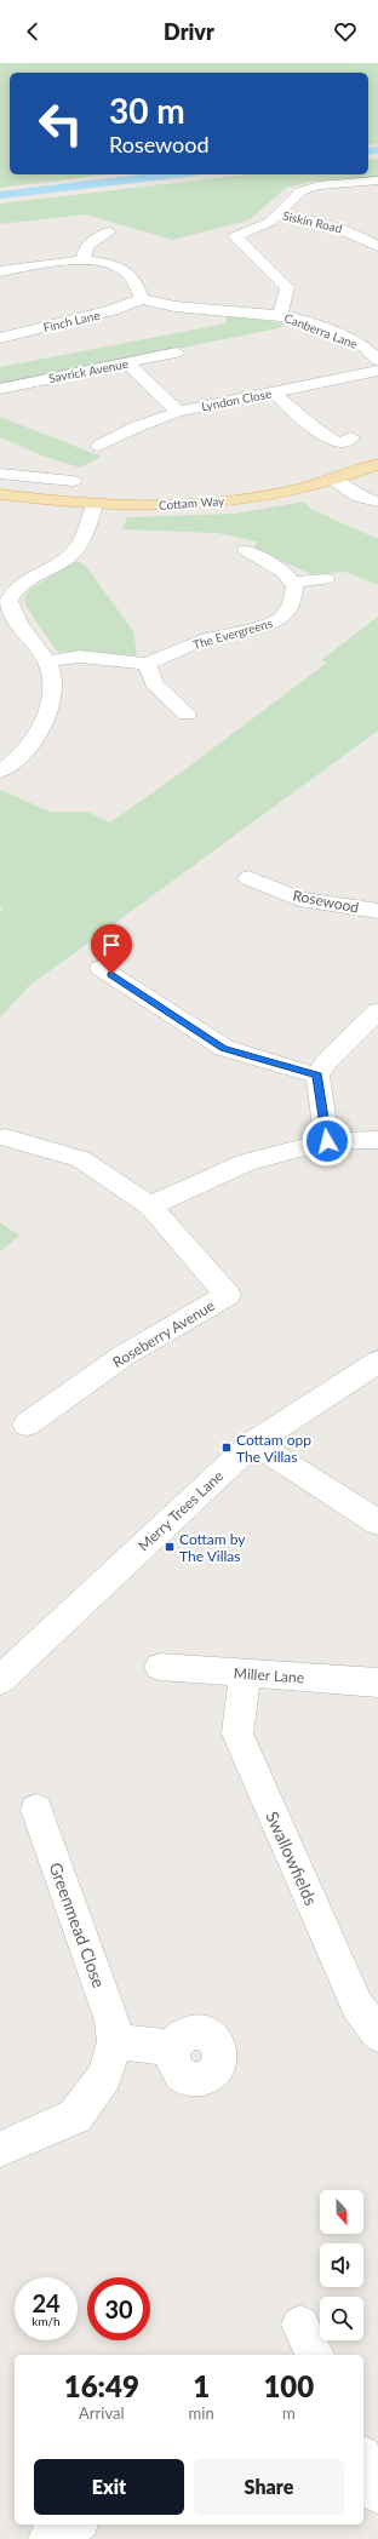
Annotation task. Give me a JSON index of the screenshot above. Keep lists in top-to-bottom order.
{
  "streets": {
    "main road": ["Cottam Way"],
    "street": [
      "Siskin Road",
      "Finch Lane",
      "Canberra Lane",
      "Savrick Avenue",
      "Lyndon Close",
      "The Evergreens",
      "Rosewood",
      "Roseberry Avenue",
      "Merry Trees Lane",
      "Miller Lane",
      "Swallowfields",
      "Greenmead Close"
    ]
  },
  "crossings": [
    ["Siskin Road", "Canberra Lane"],
    ["Finch Lane", "Canberra Lane"],
    ["Miller Lane", "Swallowfields"]
  ],
  "places": {
    "transit": ["Cottam opp The Villas", "Cottam by The Villas"]
  },
  "north": "bottom",
  "page": {
    "header": "Drivr",
    "turn": ["30 m", "Rosewood"],
    "speed": "24 km/h",
    "limit": "30",
    "eta": [
      "16:49",
      "Arrival",
      "1",
      "min",
      "100",
      "m"
    ],
    "buttons": ["Exit", "Share"]
  }
}
